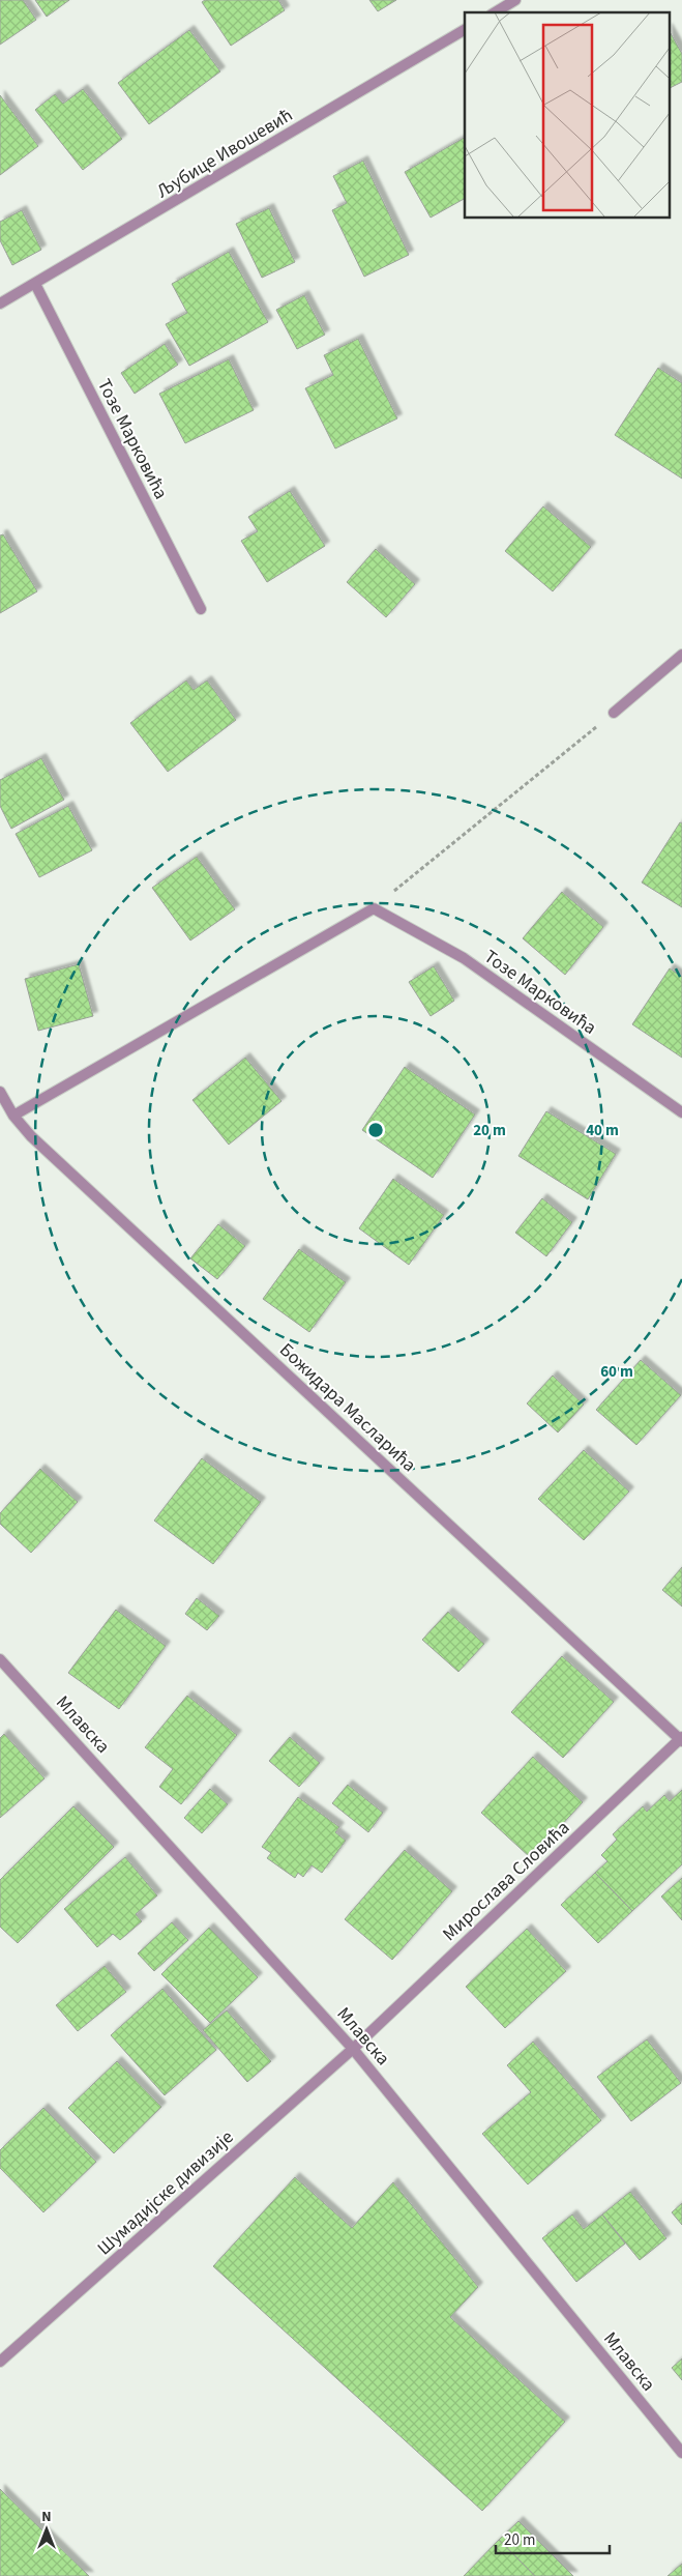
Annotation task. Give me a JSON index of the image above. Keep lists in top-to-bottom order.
{
  "streets": {
    "street": [
      "Љубице Ивошевић",
      "Тозе Марковића",
      "Божидара Масларића",
      "Млавска",
      "Мирослава Словића",
      "Шумадијске дивизије"
    ]
  },
  "crossings": [
    ["Љубице Ивошевић", "Тозе Марковића"],
    ["Божидара Масларића", "Мирослава Словића"],
    ["Млавска", "Мирослава Словића"],
    ["Млавска", "Шумадијске дивизије"],
    ["Мирослава Словића", "Шумадијске дивизије"]
  ],
  "scale_bar": "20 m",
  "north": "top",
  "rings": ["20 m", "40 m", "60 m"]
}
